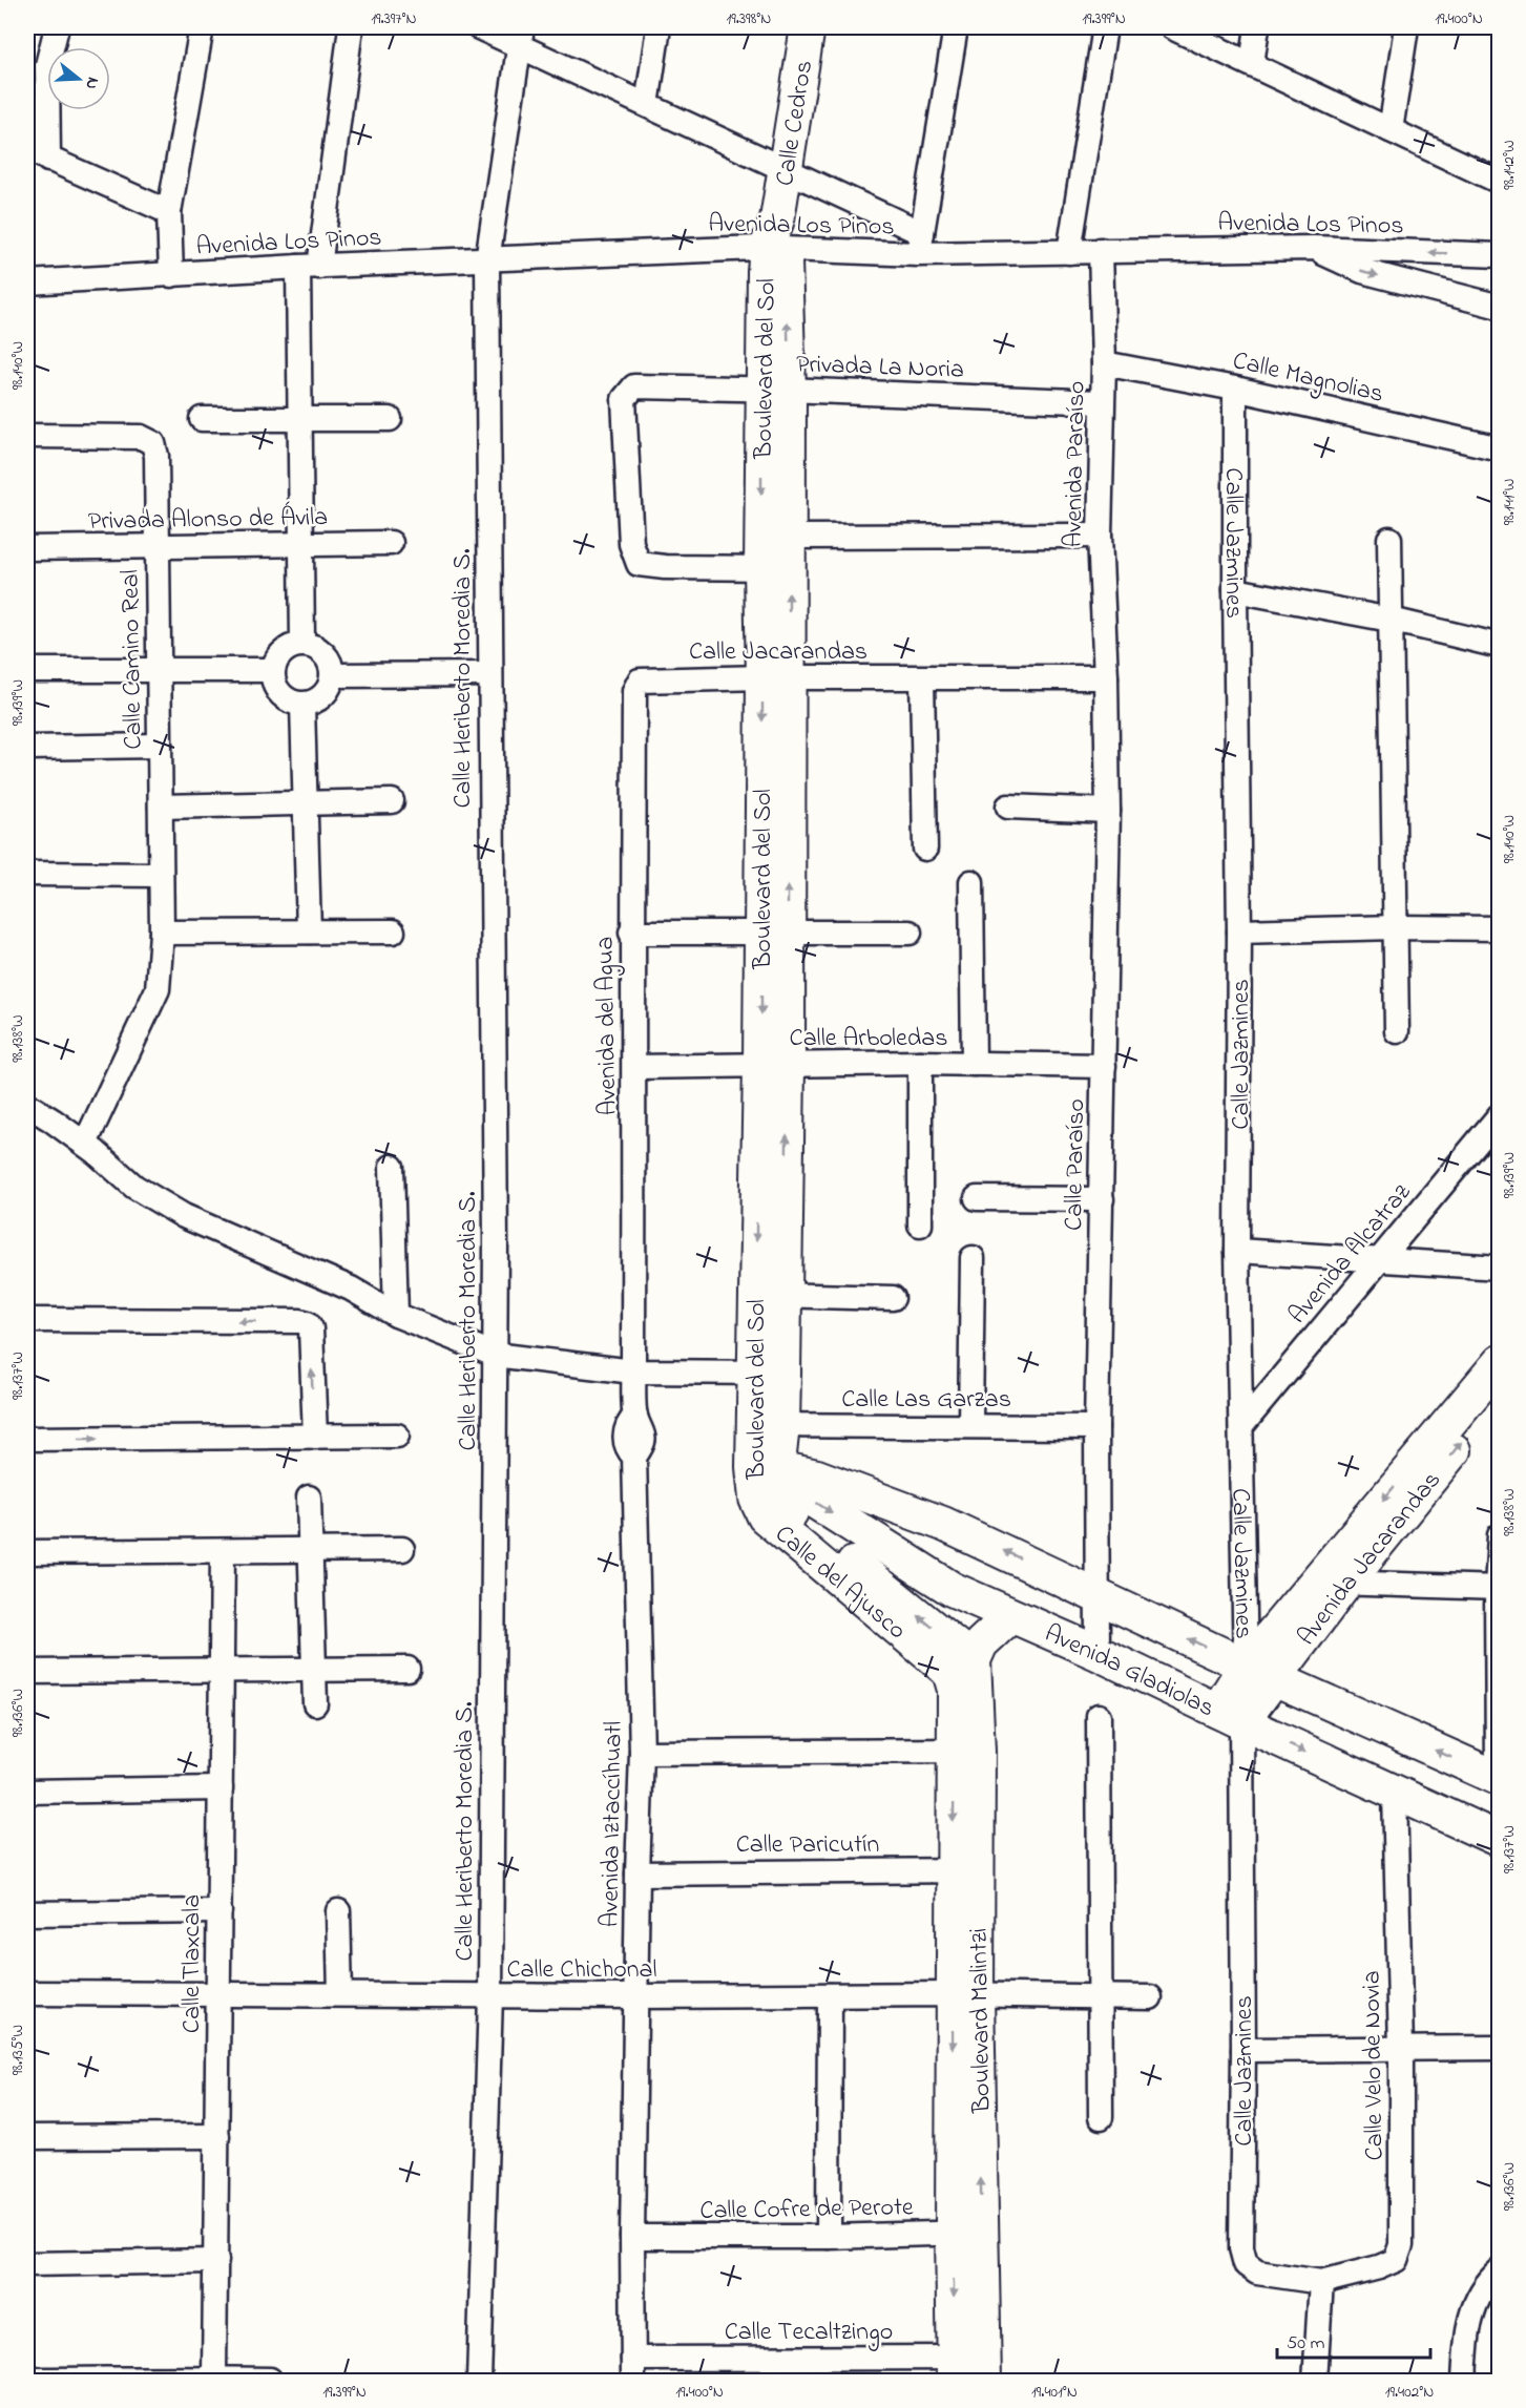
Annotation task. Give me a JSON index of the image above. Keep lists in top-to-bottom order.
{
  "streets": {
    "street": [
      "Calle Cedros",
      "Avenida Los Pinos",
      "Privada La Noria",
      "Boulevard del Sol",
      "Calle Magnolias",
      "Avenida Paraíso",
      "Privada Alonso de Ávila",
      "Calle Jazmines",
      "Calle Jacarandas",
      "Calle Camino Real",
      "Calle Heriberto Moredia S.",
      "Avenida del Agua",
      "Calle Arboledas",
      "Calle Paraíso",
      "Avenida Alcatraz",
      "Calle Las Garzas",
      "Avenida Jacarandas",
      "Calle del Ajusco",
      "Avenida Gladiolas",
      "Avenida Iztaccíhuatl",
      "Calle Paricutín",
      "Calle Tlaxcala",
      "Calle Chichonal",
      "Boulevard Malintzi",
      "Calle Velo de Novia",
      "Calle Cofre de Perote",
      "Calle Tecaltzingo"
    ]
  },
  "crossings": [
    ["Calle Cedros", "Avenida Los Pinos"],
    ["Calle Cedros", "Boulevard del Sol"],
    ["Avenida Los Pinos", "Boulevard del Sol"],
    ["Avenida Los Pinos", "Avenida Paraíso"],
    ["Avenida Los Pinos", "Calle Heriberto Moredia S."],
    ["Privada La Noria", "Boulevard del Sol"],
    ["Privada La Noria", "Avenida Paraíso"],
    ["Boulevard del Sol", "Calle Jacarandas"],
    ["Boulevard del Sol", "Calle Arboledas"],
    ["Boulevard del Sol", "Calle Las Garzas"],
    ["Boulevard del Sol", "Calle del Ajusco"],
    ["Boulevard del Sol", "Avenida Gladiolas"],
    ["Calle Magnolias", "Avenida Paraíso"],
    ["Calle Magnolias", "Calle Jazmines"],
    ["Avenida Paraíso", "Calle Jacarandas"],
    ["Avenida Paraíso", "Calle Paraíso"],
    ["Privada Alonso de Ávila", "Calle Camino Real"],
    ["Calle Jazmines", "Avenida Alcatraz"],
    ["Calle Jazmines", "Avenida Jacarandas"],
    ["Calle Jazmines", "Avenida Gladiolas"],
    ["Calle Jazmines", "Calle Velo de Novia"],
    ["Calle Jacarandas", "Avenida del Agua"],
    ["Calle Jacarandas", "Calle Paraíso"],
    ["Calle Heriberto Moredia S.", "Calle Chichonal"],
    ["Avenida del Agua", "Calle Arboledas"],
    ["Avenida del Agua", "Avenida Iztaccíhuatl"],
    ["Calle Arboledas", "Calle Paraíso"],
    ["Calle Paraíso", "Calle Las Garzas"],
    ["Calle Paraíso", "Avenida Gladiolas"],
    ["Avenida Jacarandas", "Avenida Gladiolas"],
    ["Calle del Ajusco", "Avenida Gladiolas"],
    ["Calle del Ajusco", "Boulevard Malintzi"],
    ["Avenida Gladiolas", "Calle Velo de Novia"],
    ["Avenida Iztaccíhuatl", "Calle Paricutín"],
    ["Avenida Iztaccíhuatl", "Calle Chichonal"],
    ["Avenida Iztaccíhuatl", "Calle Cofre de Perote"],
    ["Avenida Iztaccíhuatl", "Calle Tecaltzingo"],
    ["Calle Paricutín", "Boulevard Malintzi"],
    ["Calle Tlaxcala", "Calle Chichonal"],
    ["Calle Chichonal", "Boulevard Malintzi"],
    ["Boulevard Malintzi", "Calle Cofre de Perote"],
    ["Boulevard Malintzi", "Calle Tecaltzingo"]
  ],
  "scale_bar": "50 m",
  "north": "right",
  "coordinates": [
    "19.397°N",
    "19.398°N",
    "19.399°N",
    "19.400°N",
    "98.142°W",
    "98.140°W",
    "98.141°W",
    "98.139°W",
    "98.138°W",
    "98.137°W",
    "98.136°W",
    "98.135°W",
    "19.401°N",
    "19.402°N"
  ]
}
